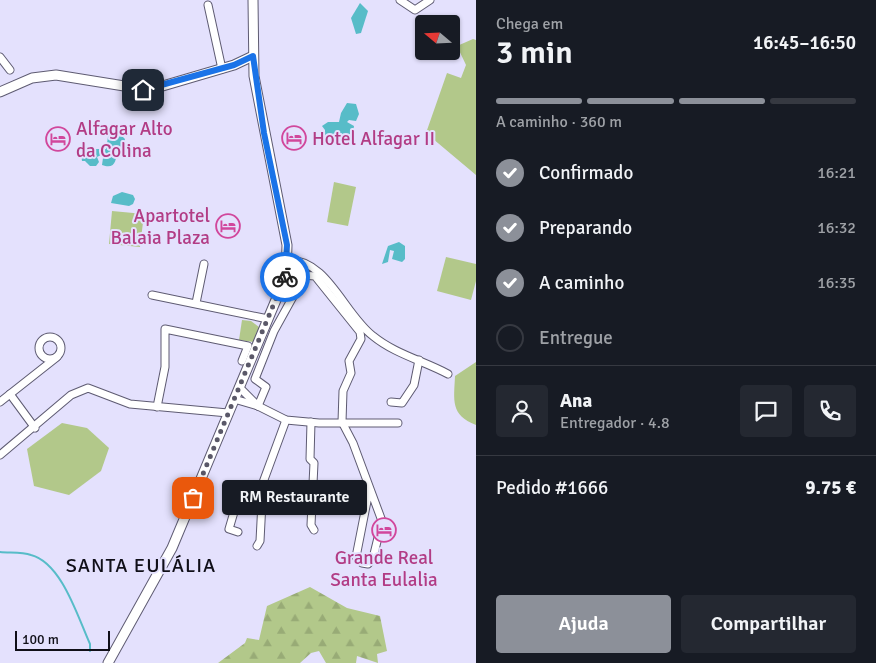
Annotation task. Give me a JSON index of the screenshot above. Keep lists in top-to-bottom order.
{
  "districts": ["SANTA EULÁLIA"],
  "places": {
    "hotel": [
      "Hotel Alfagar II",
      "Alfagar Alto da Colina",
      "Apartotel Balaia Plaza",
      "Grande Real Santa Eulalia"
    ],
    "other": ["RM Restaurante"]
  },
  "scale_bar": "100 m",
  "north": "left",
  "page": {
    "heading": ["3 min", "Chega em", "16:45–16:50"],
    "panel": [
      "Ana",
      "Entregador · 4.8",
      "Pedido #1666",
      "9.75 €"
    ],
    "bar": "A caminho · 360 m",
    "list": [
      ["Confirmado", "16:21"],
      ["Preparando", "16:32"],
      ["A caminho", "16:35"],
      "Entregue"
    ],
    "bubble": "RM Restaurante",
    "buttons": ["Ajuda", "Compartilhar"],
    "scale": "100 m"
  }
}
